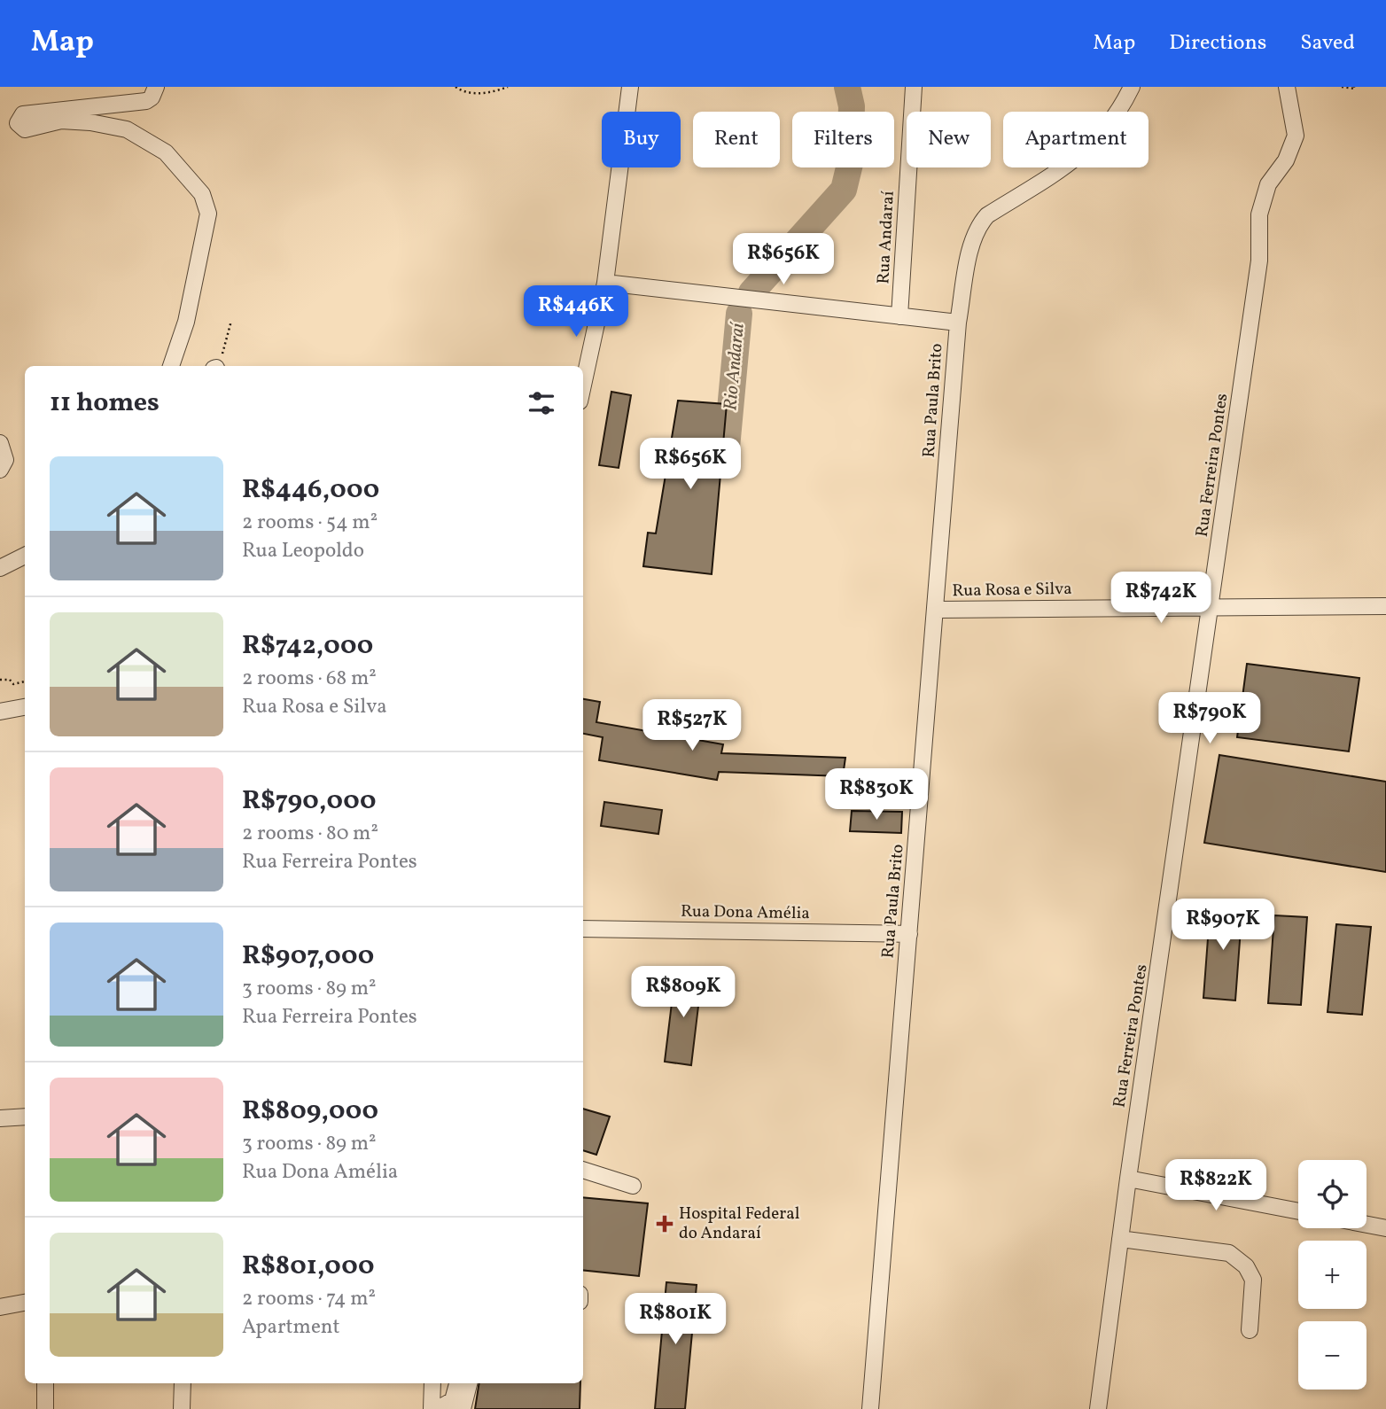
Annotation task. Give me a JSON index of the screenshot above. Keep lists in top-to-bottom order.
{
  "streets": {
    "street": [
      "Rua Andaraí",
      "Rua Paula Brito",
      "Rua Ferreira Pontes",
      "Rua Rosa e Silva",
      "Rua Dona Amélia"
    ]
  },
  "crossings": [
    ["Rua Paula Brito", "Rua Rosa e Silva"],
    ["Rua Paula Brito", "Rua Dona Amélia"],
    ["Rua Ferreira Pontes", "Rua Rosa e Silva"]
  ],
  "water": ["Rio Andaraí"],
  "places": {
    "health": ["Hospital Federal do Andaraí"]
  },
  "page": {
    "header": "Map",
    "nav": ["Map", "Directions", "Saved"],
    "chip": [
      "Buy",
      "Rent",
      "Filters",
      "New",
      "Apartment"
    ],
    "price": [
      "R$656K",
      "R$446K",
      "R$656K",
      "R$742K",
      "R$790K",
      "R$527K",
      "R$830K",
      "R$907K",
      "R$809K",
      "R$822K",
      "R$801K"
    ],
    "heading": "11 homes",
    "list": [
      {
        "name": "R$446,000",
        "note": "2 rooms · 54 m² · Rua Leopoldo"
      },
      {
        "name": "R$742,000",
        "note": "2 rooms · 68 m² · Rua Rosa e Silva"
      },
      {
        "name": "R$790,000",
        "note": "2 rooms · 80 m² · Rua Ferreira Pontes"
      },
      {
        "name": "R$907,000",
        "note": "3 rooms · 89 m² · Rua Ferreira Pontes"
      },
      {
        "name": "R$809,000",
        "note": "3 rooms · 89 m² · Rua Dona Amélia"
      },
      {
        "name": "R$801,000",
        "note": "2 rooms · 74 m² · Apartment"
      }
    ],
    "map_buttons": ["+", "−"]
  }
}
